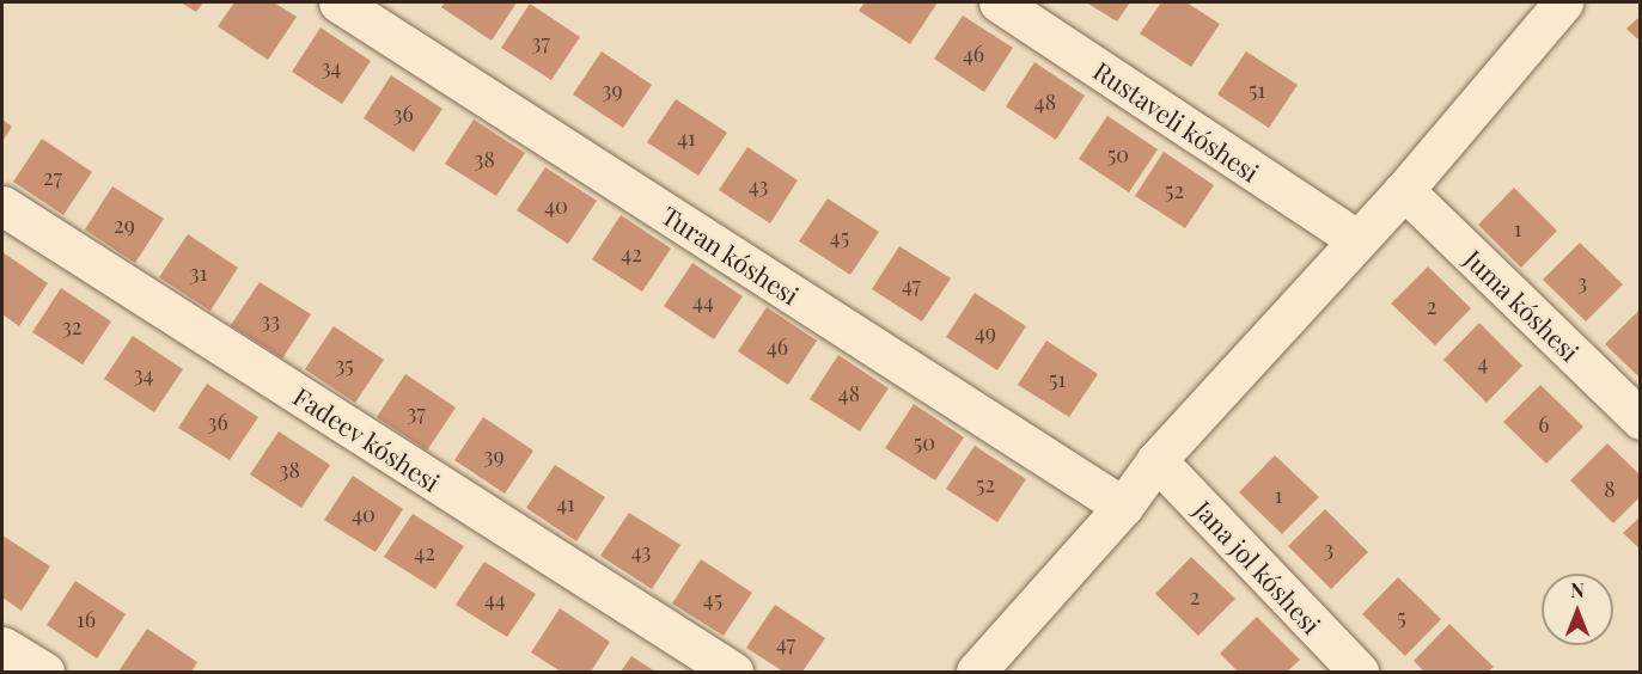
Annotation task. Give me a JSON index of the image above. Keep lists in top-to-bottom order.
{
  "streets": {
    "street": [
      "Rustaveli kóshesi",
      "Turan kóshesi",
      "Juma kóshesi",
      "Fadeev kóshesi",
      "Jana jol kóshesi"
    ]
  },
  "house_numbers": [
    "37",
    "46",
    "34",
    "39",
    "51",
    "48",
    "36",
    "41",
    "50",
    "38",
    "27",
    "43",
    "52",
    "40",
    "29",
    "1",
    "45",
    "42",
    "31",
    "3",
    "47",
    "44",
    "2",
    "33",
    "32",
    "49",
    "46",
    "4",
    "35",
    "34",
    "51",
    "48",
    "37",
    "36",
    "6",
    "50",
    "39",
    "38",
    "52",
    "8",
    "1",
    "41",
    "40",
    "3",
    "43",
    "42",
    "2",
    "44",
    "45",
    "5",
    "16",
    "47"
  ],
  "north": "top"
}
